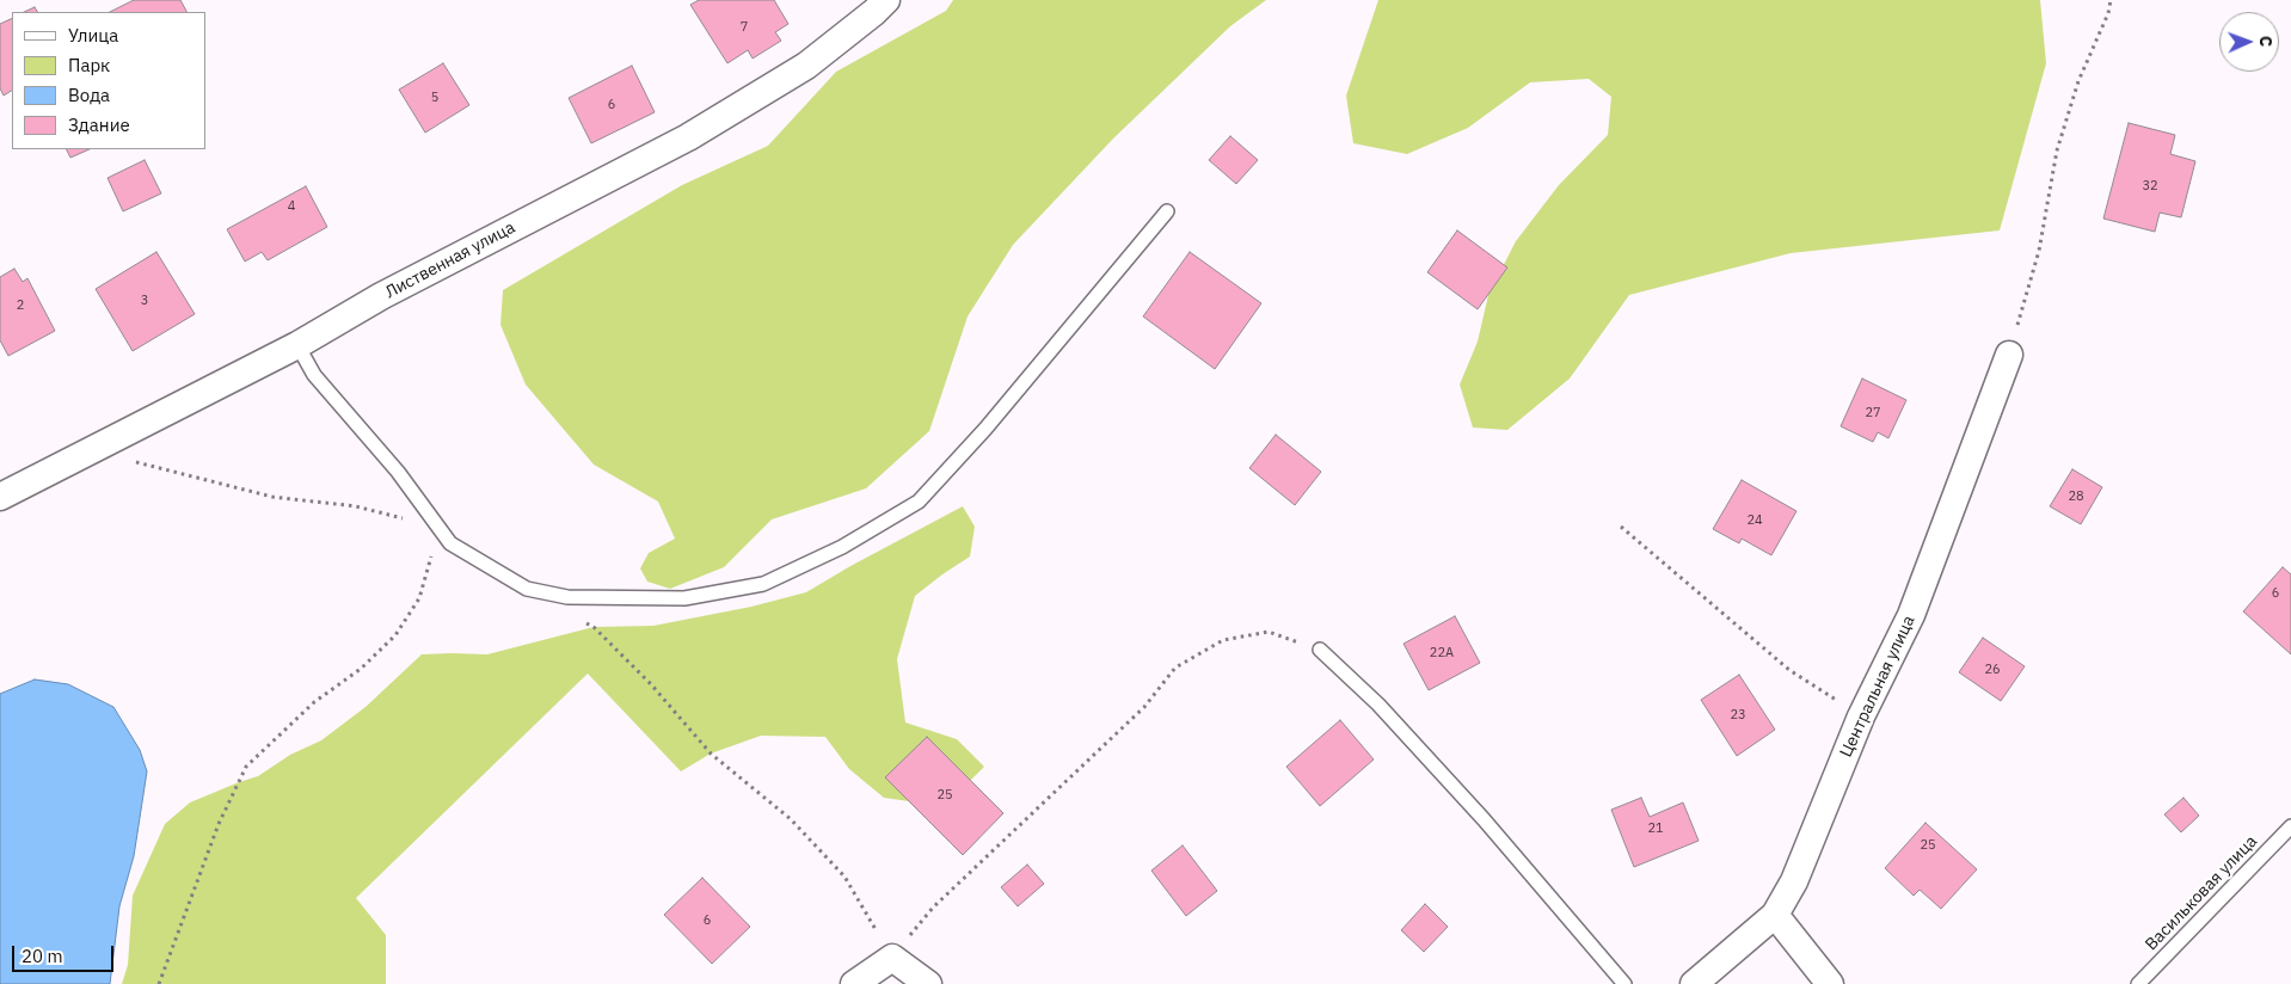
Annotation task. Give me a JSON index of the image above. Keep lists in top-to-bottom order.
{
  "streets": {
    "street": ["Лиственная улица", "Центральная улица"],
    "lane": ["Васильковая улица"]
  },
  "house_numbers": [
    "7",
    "5",
    "6",
    "32",
    "4",
    "3",
    "2",
    "27",
    "28",
    "24",
    "6",
    "22А",
    "26",
    "23",
    "25",
    "21",
    "25",
    "6"
  ],
  "legend": [
    "Улица",
    "Парк",
    "Вода",
    "Здание"
  ],
  "scale_bar": "20 m",
  "north": "right"
}
